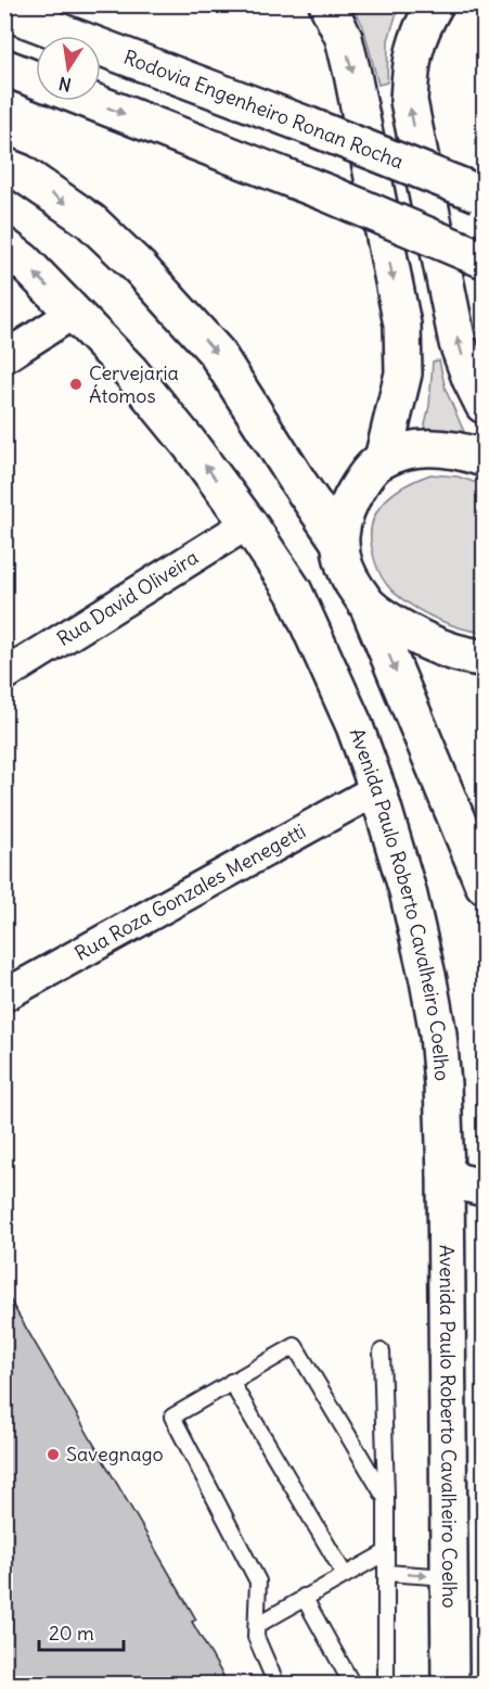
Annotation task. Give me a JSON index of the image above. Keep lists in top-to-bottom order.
{
  "streets": {
    "main road": ["Rodovia Engenheiro Ronan Rocha", "Avenida Paulo Roberto Cavalheiro Coelho"],
    "street": ["Rua David Oliveira", "Rua Roza Gonzales Menegetti"]
  },
  "crossings": [
    ["Rua David Oliveira", "Avenida Paulo Roberto Cavalheiro Coelho"],
    ["Rua Roza Gonzales Menegetti", "Avenida Paulo Roberto Cavalheiro Coelho"]
  ],
  "places": ["Cervejaria Átomos", "Savegnago"],
  "scale_bar": "20 m",
  "north": "bottom"
}
